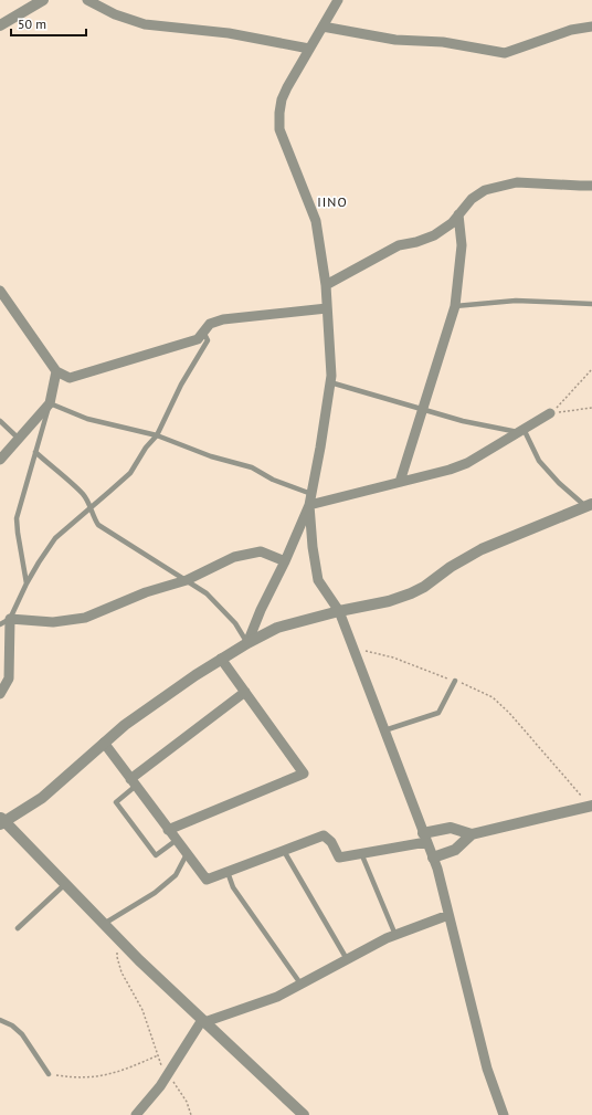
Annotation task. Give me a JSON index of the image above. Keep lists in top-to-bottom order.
{
  "districts": ["IINO"],
  "scale_bar": "50 m"
}
